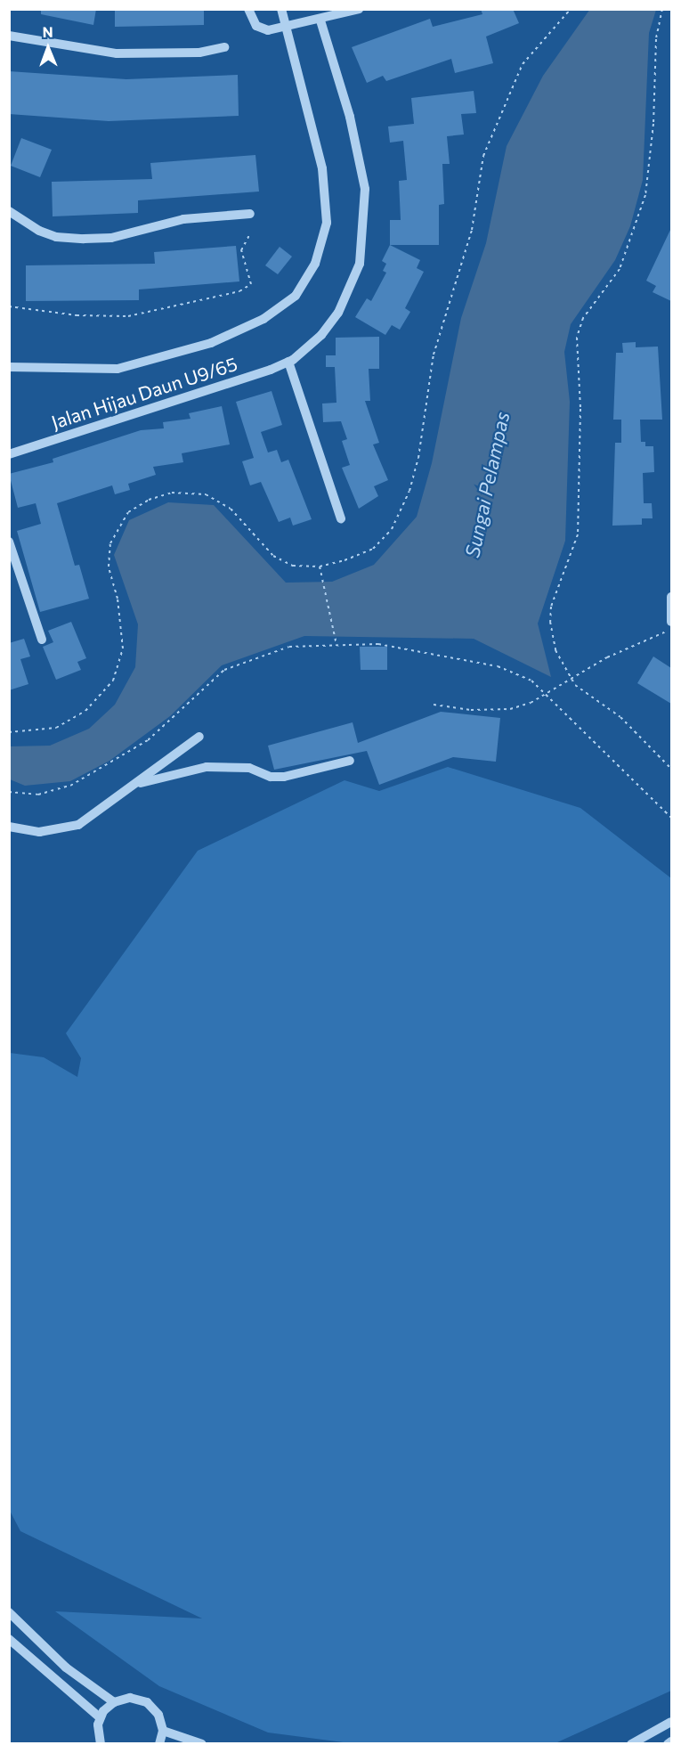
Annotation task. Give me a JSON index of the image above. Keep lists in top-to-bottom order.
{
  "streets": {
    "street": ["Jalan Hijau Daun U9/65"]
  },
  "water": ["Sungai Pelampas"],
  "north": "top"
}
